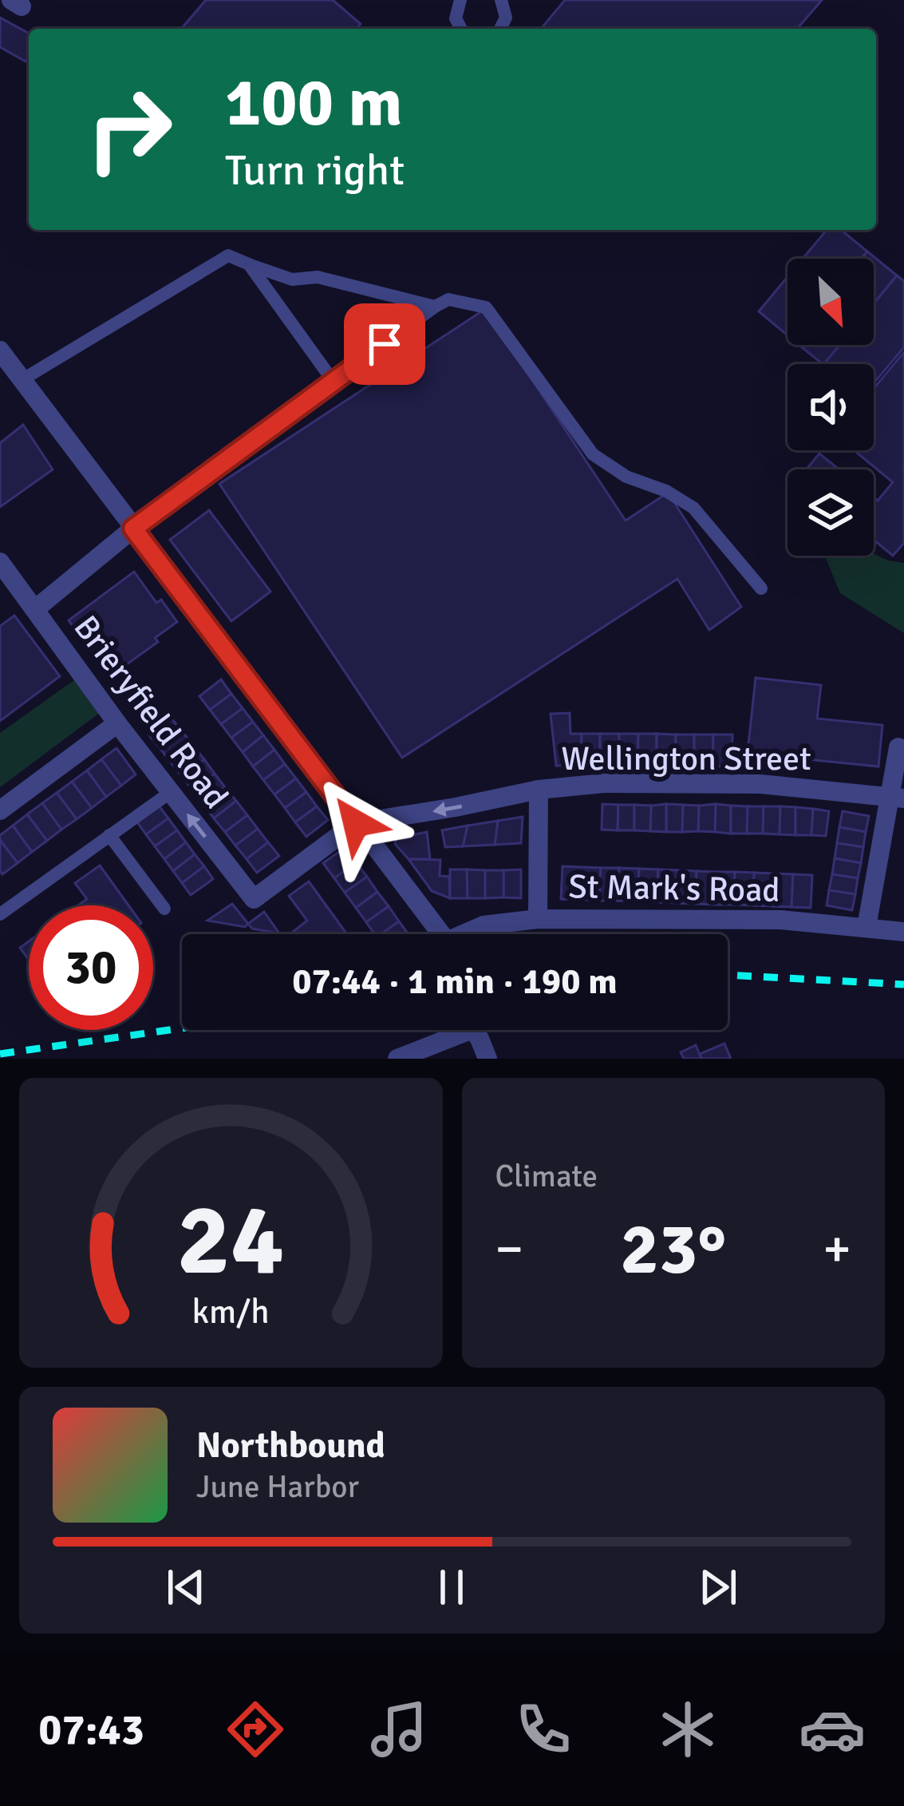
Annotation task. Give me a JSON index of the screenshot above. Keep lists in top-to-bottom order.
{
  "streets": {
    "street": ["Brieryfield Road", "Wellington Street", "St Mark's Road"]
  },
  "crossings": [
    ["Brieryfield Road", "Wellington Street"]
  ],
  "north": "bottom right",
  "page": {
    "turn": ["100 m", "Turn right"],
    "limit": "30",
    "trip": "07:44 · 1 min · 190 m",
    "tile": "Climate",
    "heat": ["−", "23°", "+"],
    "song": ["Northbound", "June Harbor"],
    "tabs": "07:43",
    "gauge": ["24", "km/h"]
  }
}
